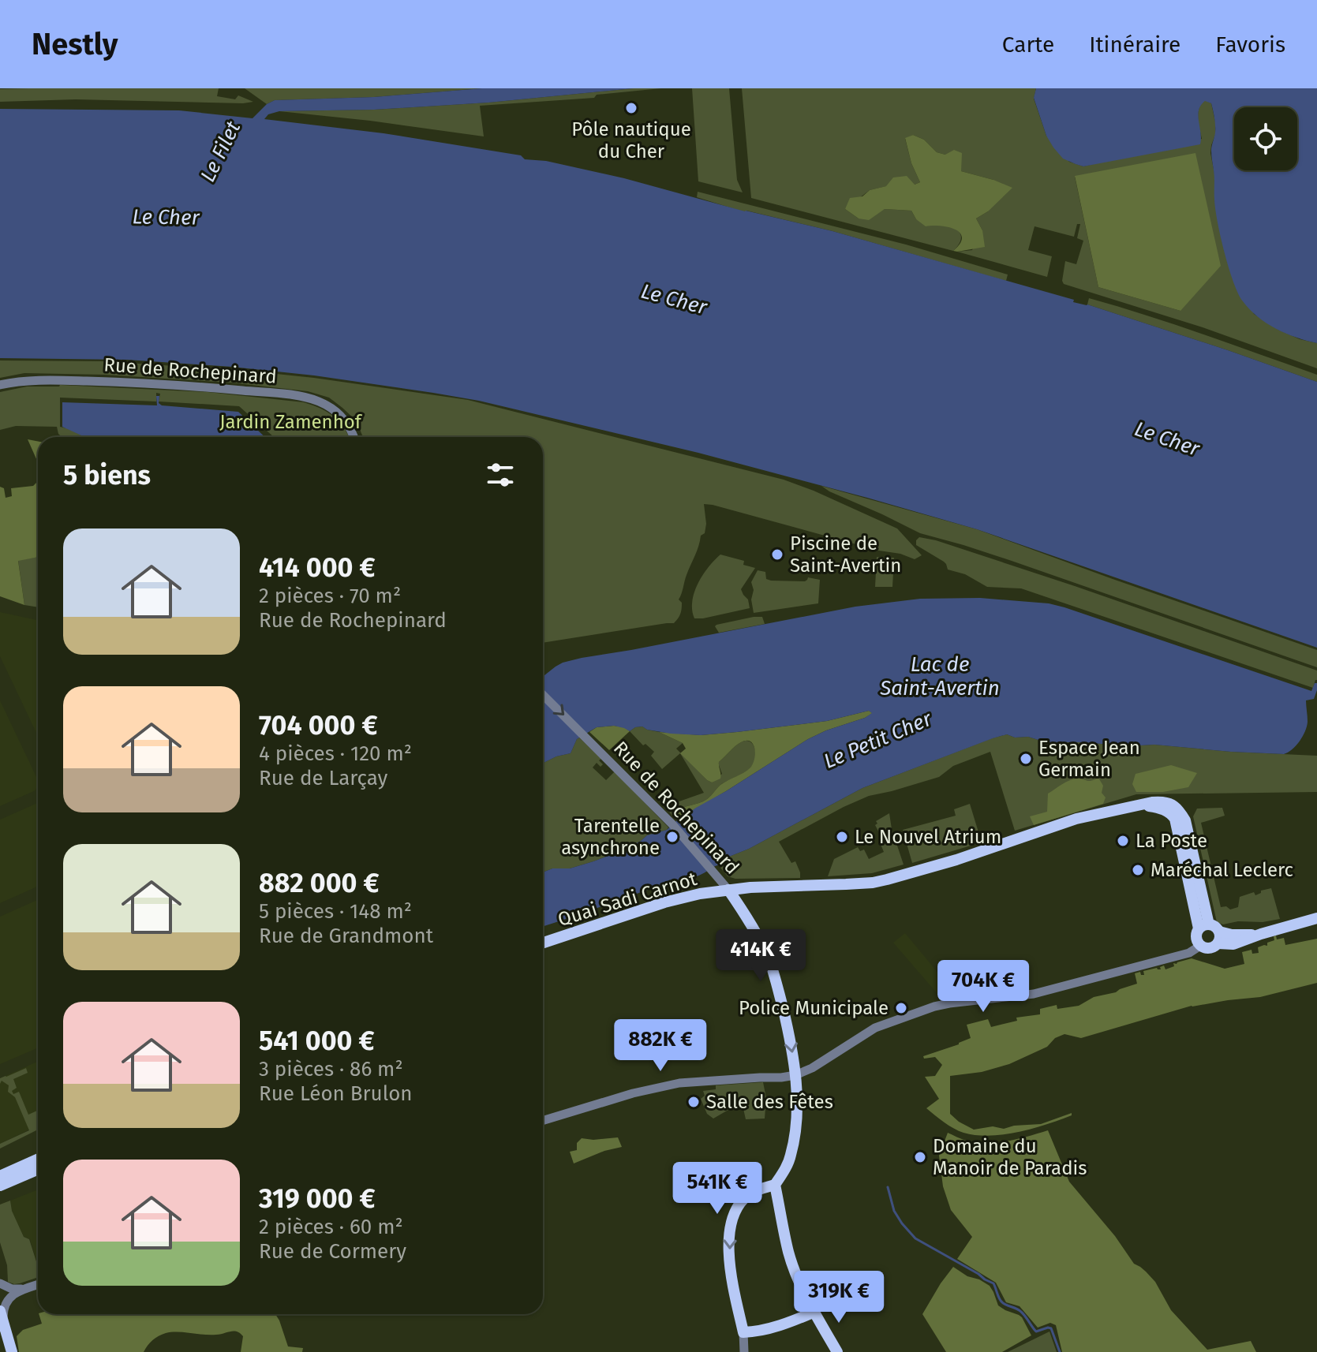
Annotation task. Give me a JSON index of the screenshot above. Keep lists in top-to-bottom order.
{
  "streets": {
    "main road": ["Rue de Rochepinard", "Quai Sadi Carnot"]
  },
  "crossings": [
    ["Rue de Rochepinard", "Quai Sadi Carnot"]
  ],
  "one_way": ["Rue de Rochepinard"],
  "water": [
    "Le Filet",
    "Le Cher",
    "Lac de Saint-Avertin",
    "Le Petit Cher"
  ],
  "parks": ["Jardin Zamenhof"],
  "places": [
    "Pôle nautique du Cher",
    "Piscine de Saint-Avertin",
    "Espace Jean Germain",
    "Tarentelle asynchrone",
    "Le Nouvel Atrium",
    "La Poste",
    "Maréchal Leclerc",
    "Police Municipale",
    "Salle des Fêtes",
    "Domaine du Manoir de Paradis"
  ],
  "page": {
    "header": "Nestly",
    "nav": ["Carte", "Itinéraire", "Favoris"],
    "heading": "5 biens",
    "list": [
      {
        "name": "414 000 €",
        "note": "2 pièces · 70 m² · Rue de Rochepinard"
      },
      {
        "name": "704 000 €",
        "note": "4 pièces · 120 m² · Rue de Larçay"
      },
      {
        "name": "882 000 €",
        "note": "5 pièces · 148 m² · Rue de Grandmont"
      },
      {
        "name": "541 000 €",
        "note": "3 pièces · 86 m² · Rue Léon Brulon"
      },
      {
        "name": "319 000 €",
        "note": "2 pièces · 60 m² · Rue de Cormery"
      }
    ],
    "price": [
      "414K €",
      "704K €",
      "882K €",
      "541K €",
      "319K €"
    ]
  }
}
